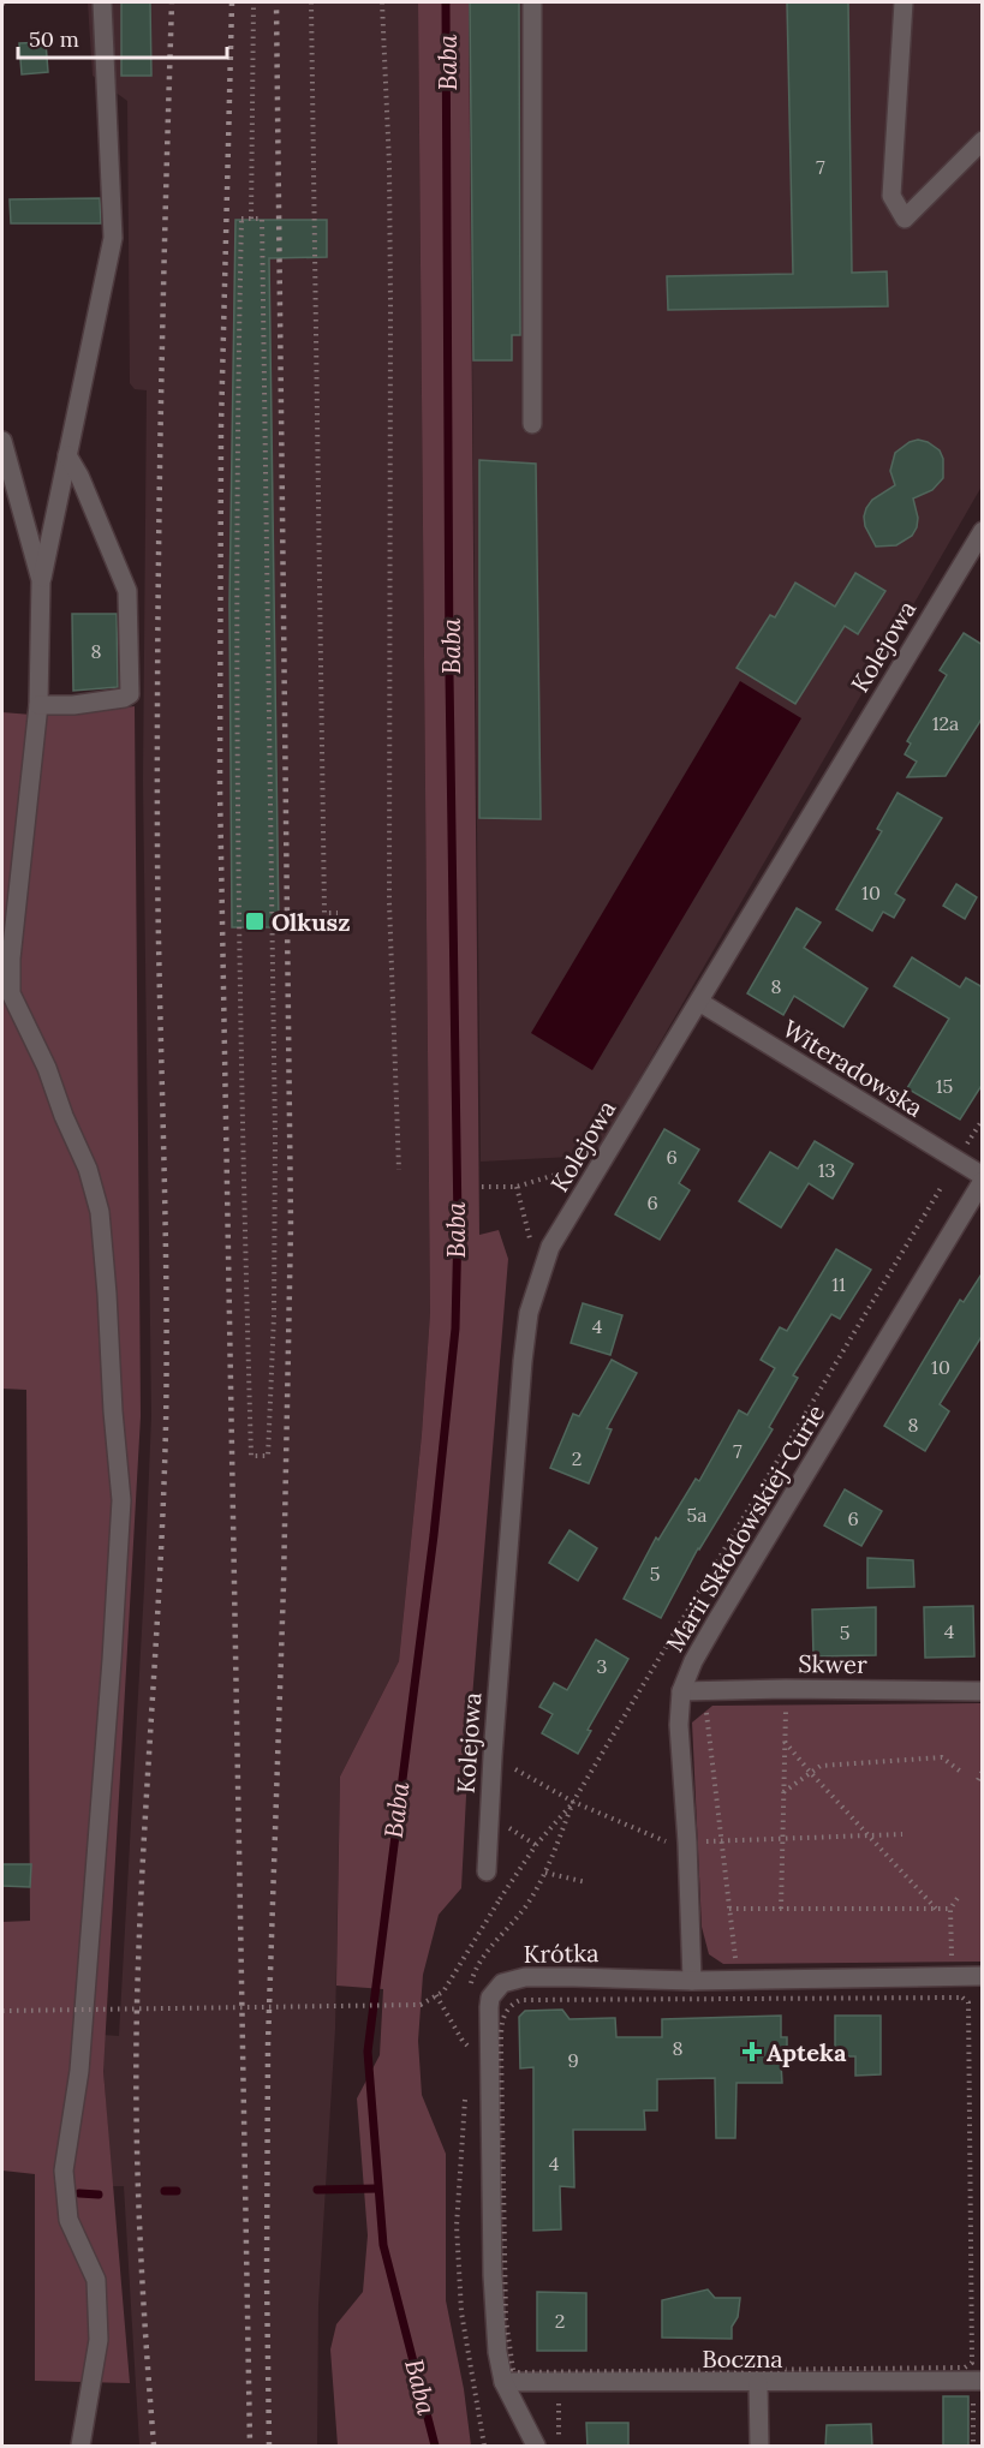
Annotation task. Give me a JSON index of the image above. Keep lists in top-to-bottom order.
{
  "streets": {
    "street": [
      "Kolejowa",
      "Witeradowska",
      "Marii Skłodowskiej-Curie",
      "Skwer",
      "Krótka",
      "Boczna"
    ]
  },
  "crossings": [
    ["Kolejowa", "Witeradowska"],
    ["Witeradowska", "Marii Skłodowskiej-Curie"],
    ["Marii Skłodowskiej-Curie", "Skwer"],
    ["Marii Skłodowskiej-Curie", "Krótka"],
    ["Krótka", "Boczna"]
  ],
  "water": ["Baba"],
  "places": {
    "transit": ["Olkusz"],
    "health": ["Apteka"]
  },
  "house_numbers": [
    "7",
    "8",
    "12a",
    "10",
    "8",
    "15",
    "6",
    "13",
    "6",
    "11",
    "4",
    "10",
    "8",
    "7",
    "2",
    "5a",
    "6",
    "5",
    "4",
    "5",
    "3",
    "8",
    "9",
    "4",
    "2"
  ],
  "scale_bar": "50 m"
}
